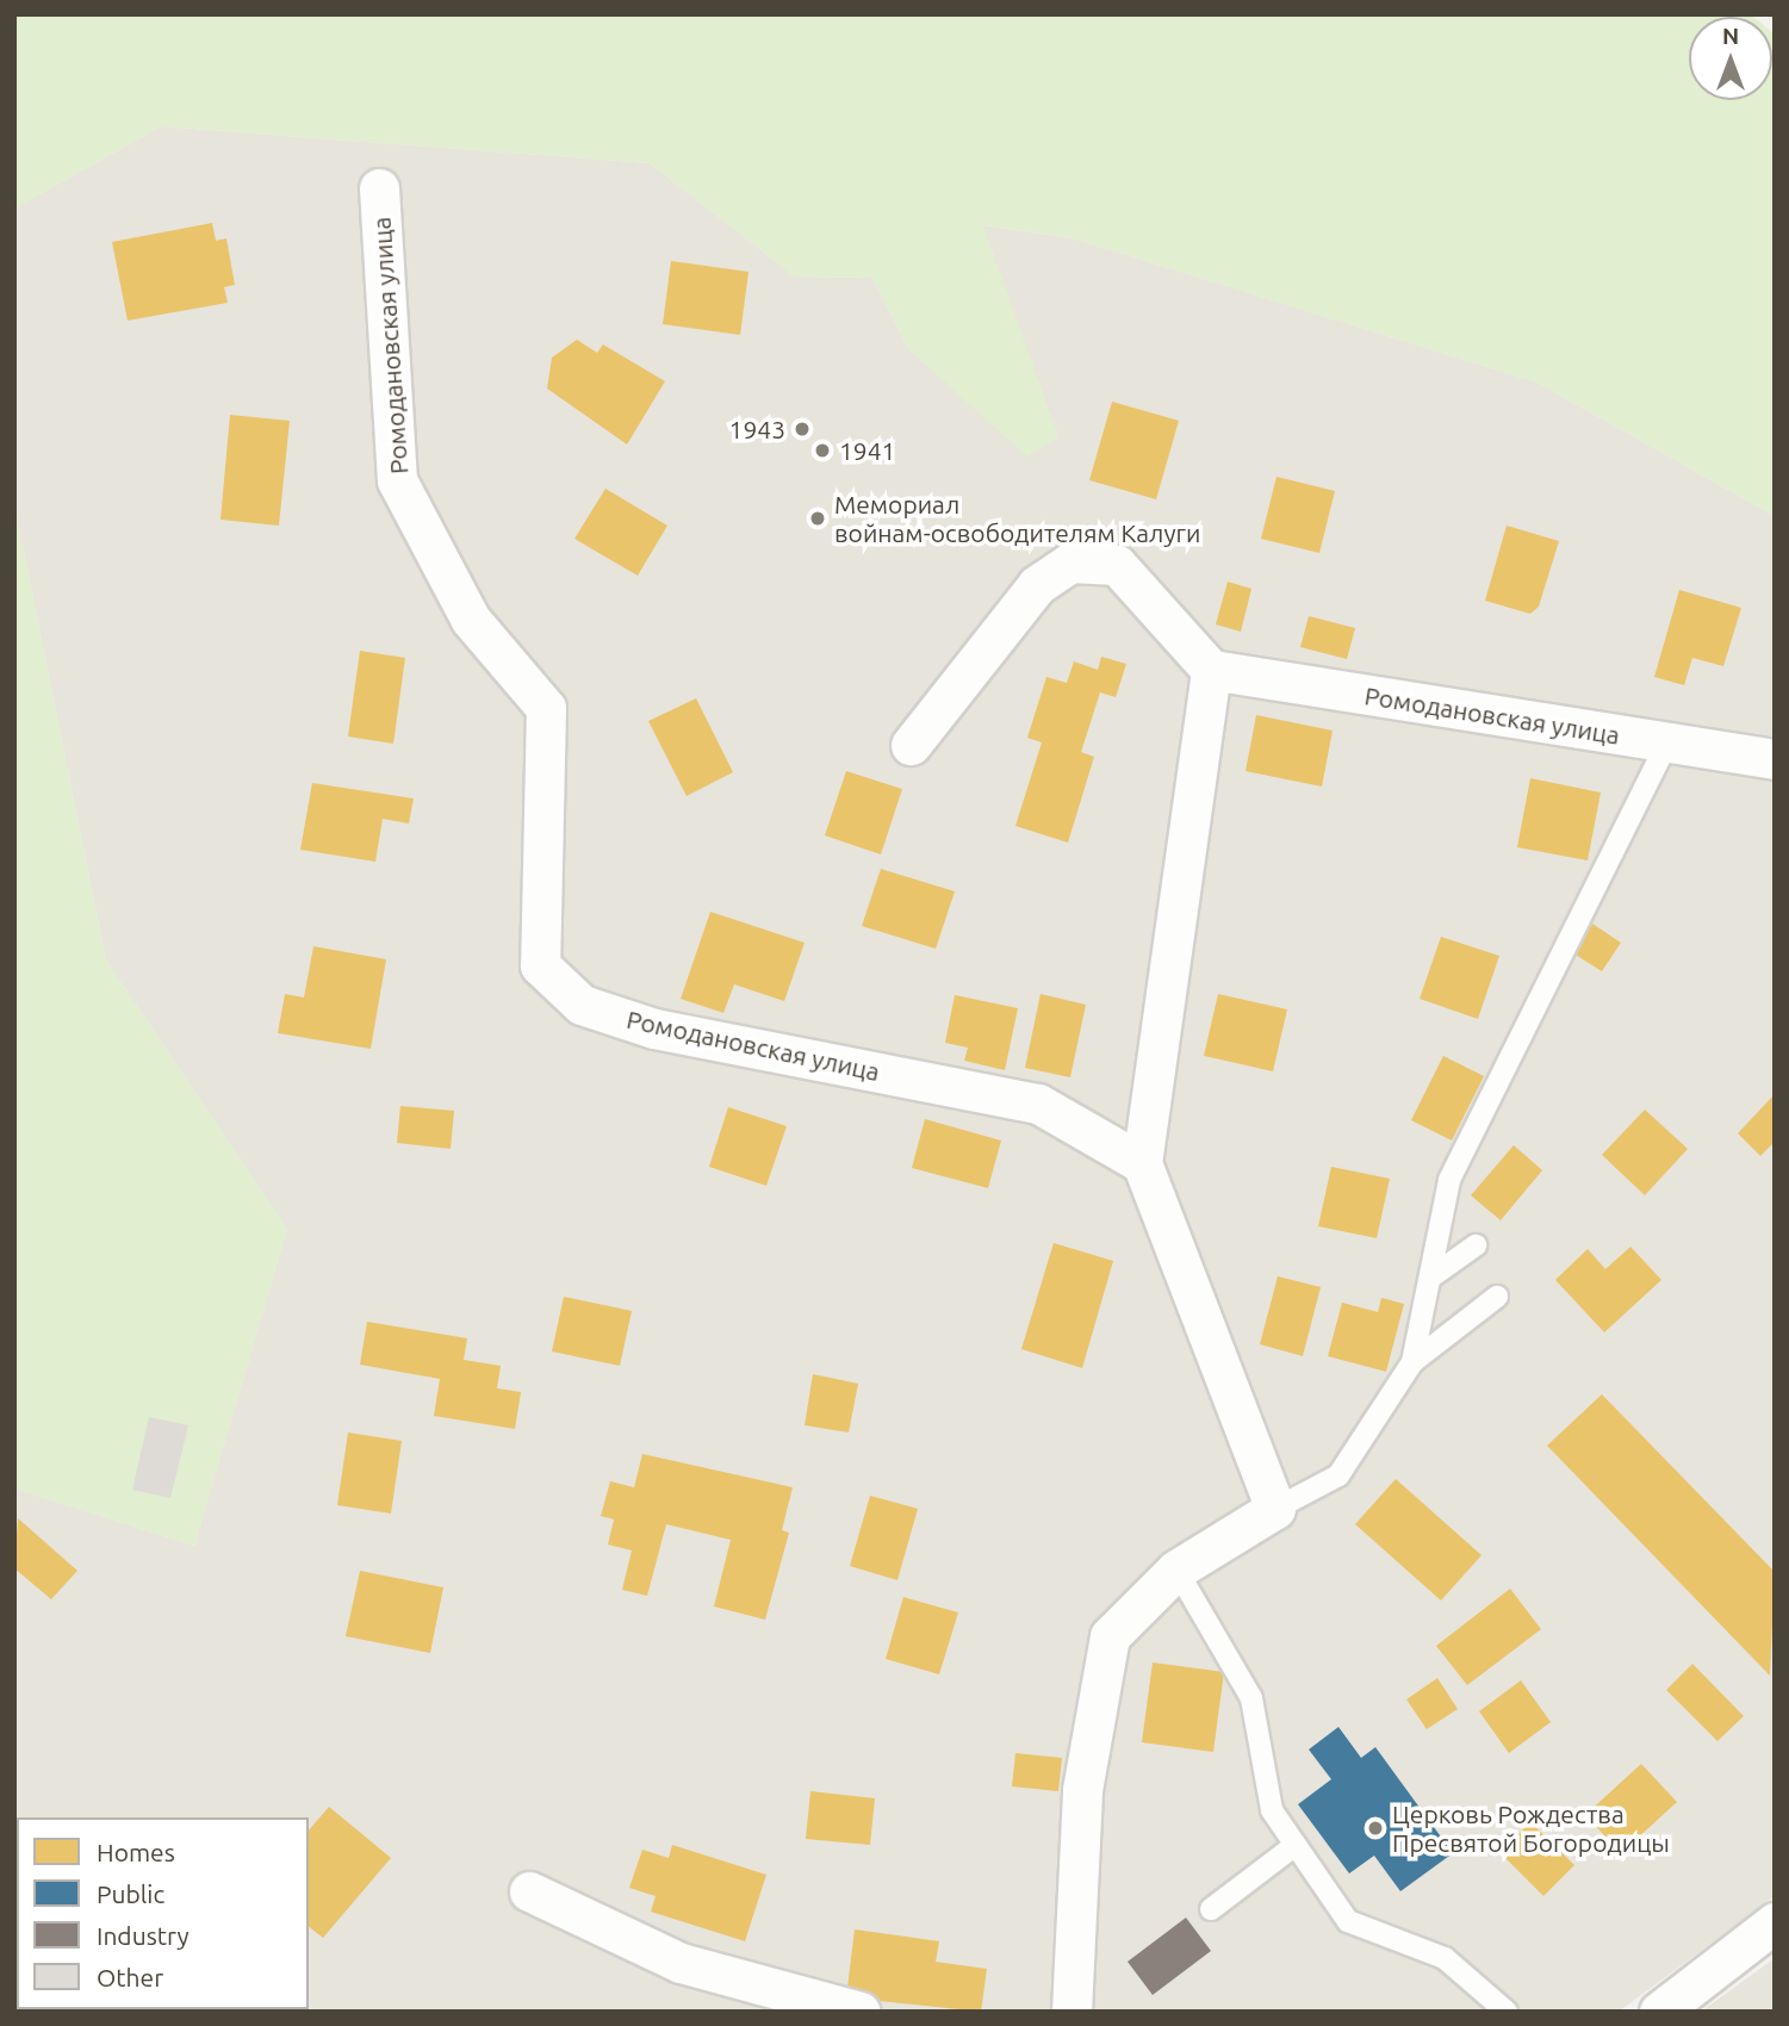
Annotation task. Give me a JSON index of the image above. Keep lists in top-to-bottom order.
{
  "streets": {
    "street": ["Ромодановская улица"]
  },
  "places": [
    "1943",
    "1941",
    "Мемориал войнам-освободителям Калуги",
    "Церковь Рождества Пресвятой Богородицы"
  ],
  "legend": [
    "Homes",
    "Public",
    "Industry",
    "Other"
  ],
  "north": "top"
}
